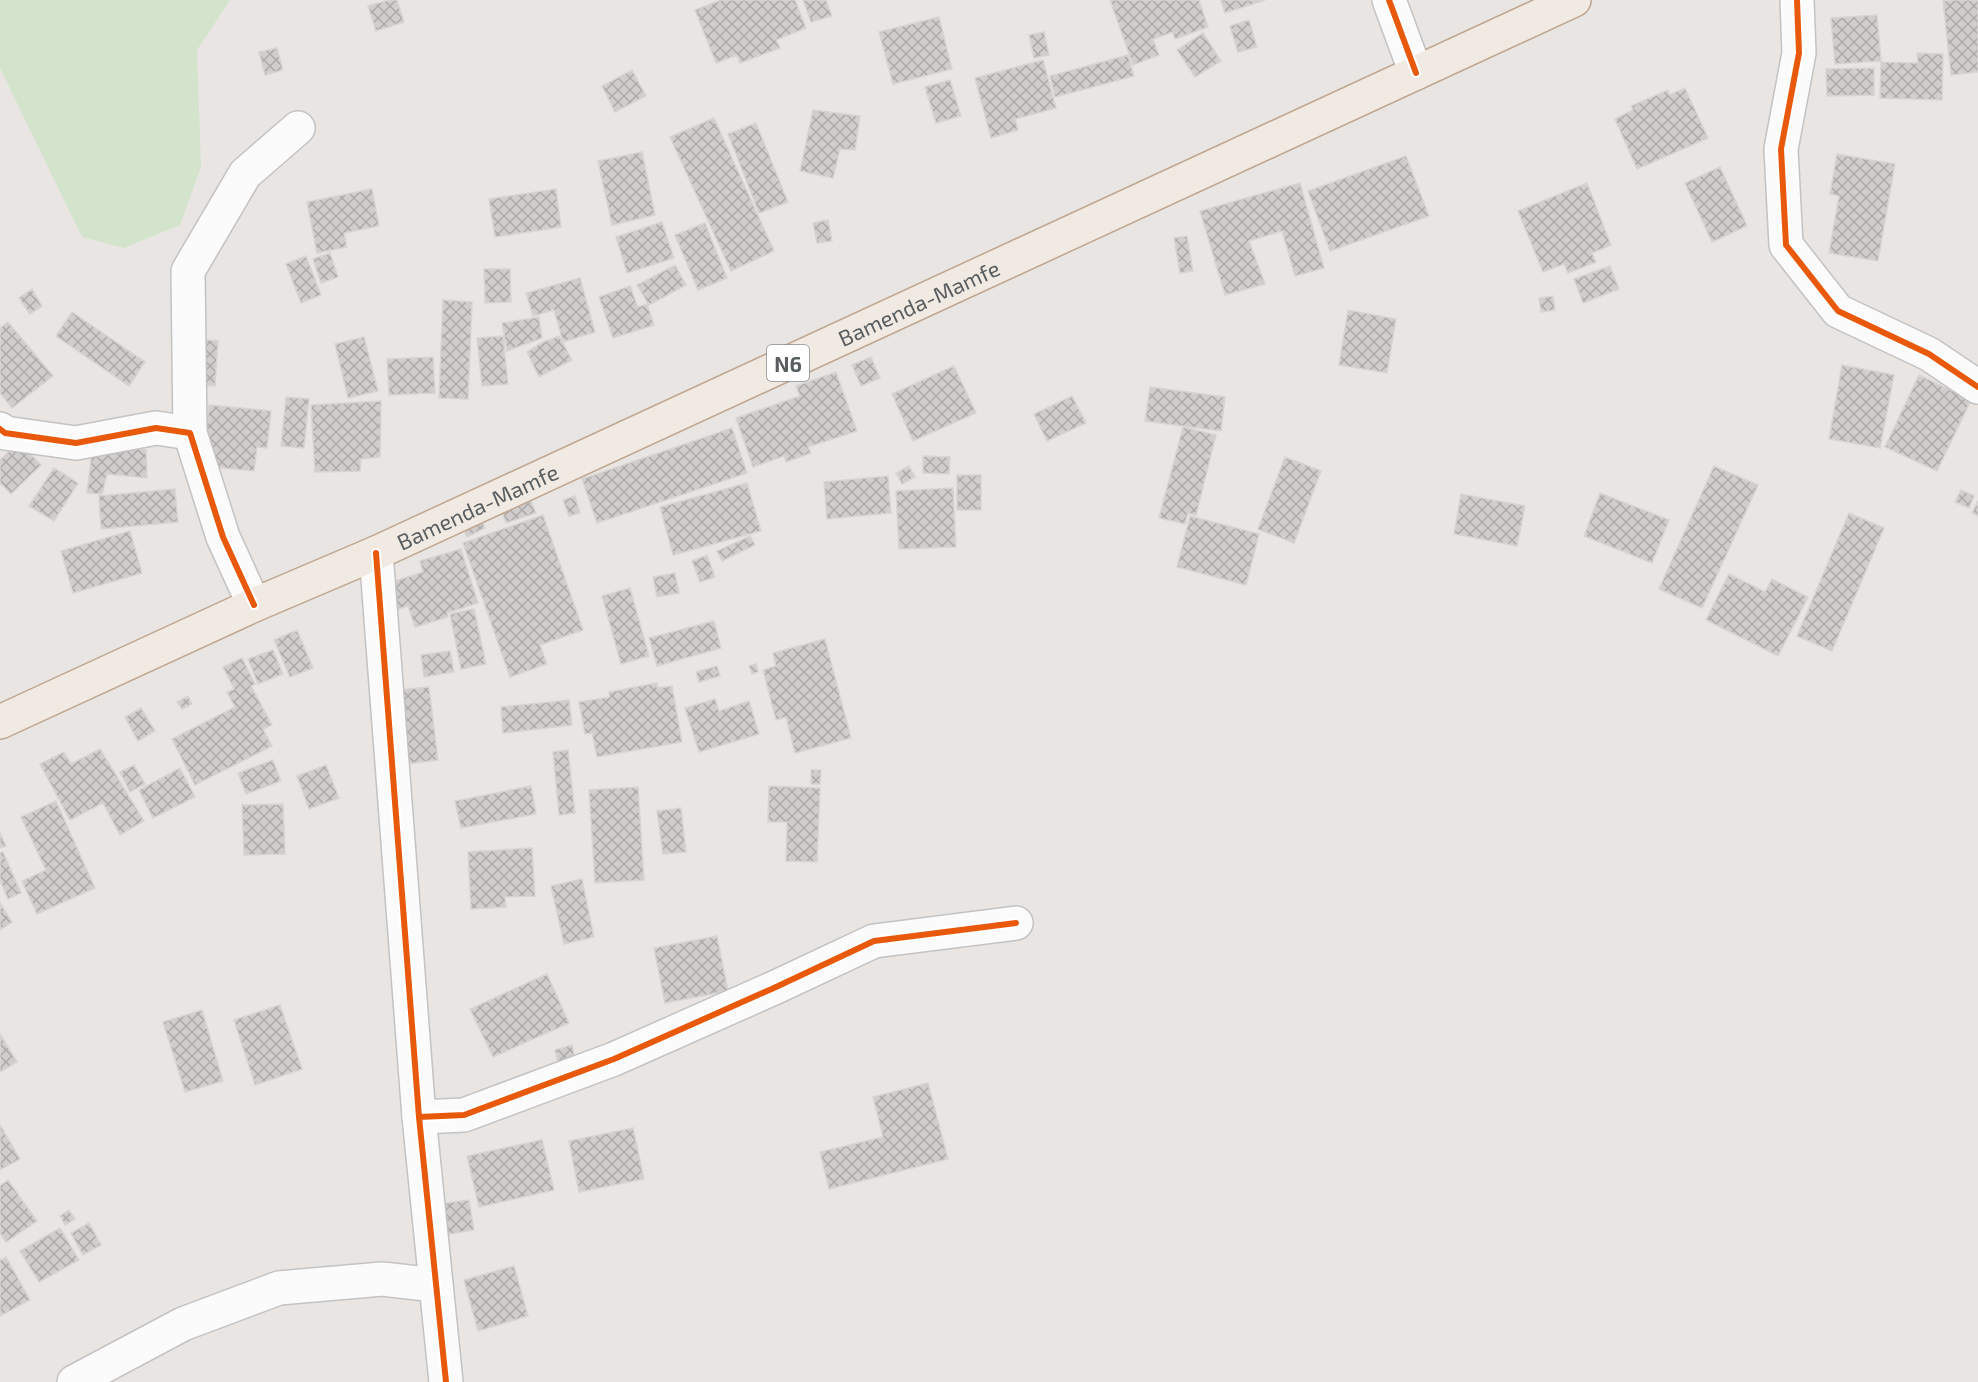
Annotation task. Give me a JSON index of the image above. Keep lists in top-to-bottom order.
{
  "streets": {
    "highway": ["Bamenda-Mamfe", "N6"]
  }
}
